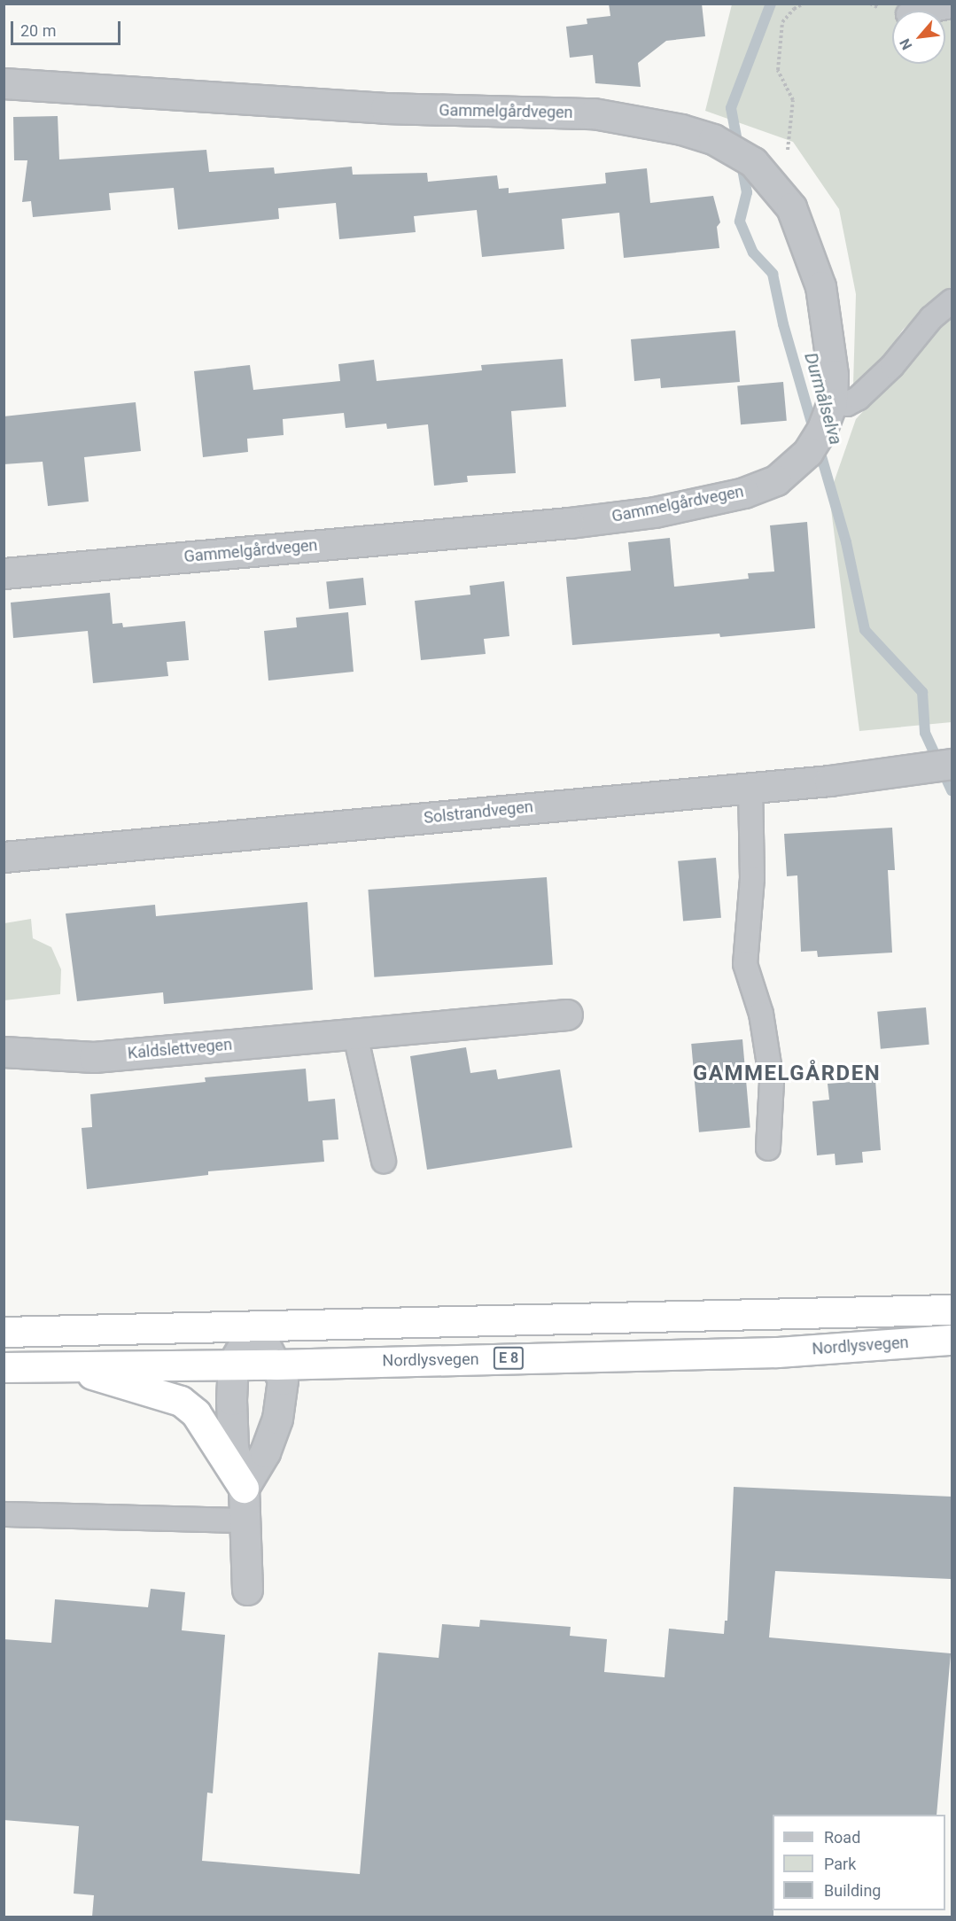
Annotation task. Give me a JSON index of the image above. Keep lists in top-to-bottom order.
{
  "streets": {
    "highway": ["Nordlysvegen", "E 8"],
    "street": ["Gammelgårdvegen", "Solstrandvegen", "Kaldslettvegen"]
  },
  "crossings": [
    ["Nordlysvegen", "E 8"]
  ],
  "districts": ["GAMMELGÅRDEN"],
  "water": ["Durmålselva"],
  "legend": ["Road", "Park", "Building"],
  "scale_bar": "20 m",
  "north": "bottom left"
}
